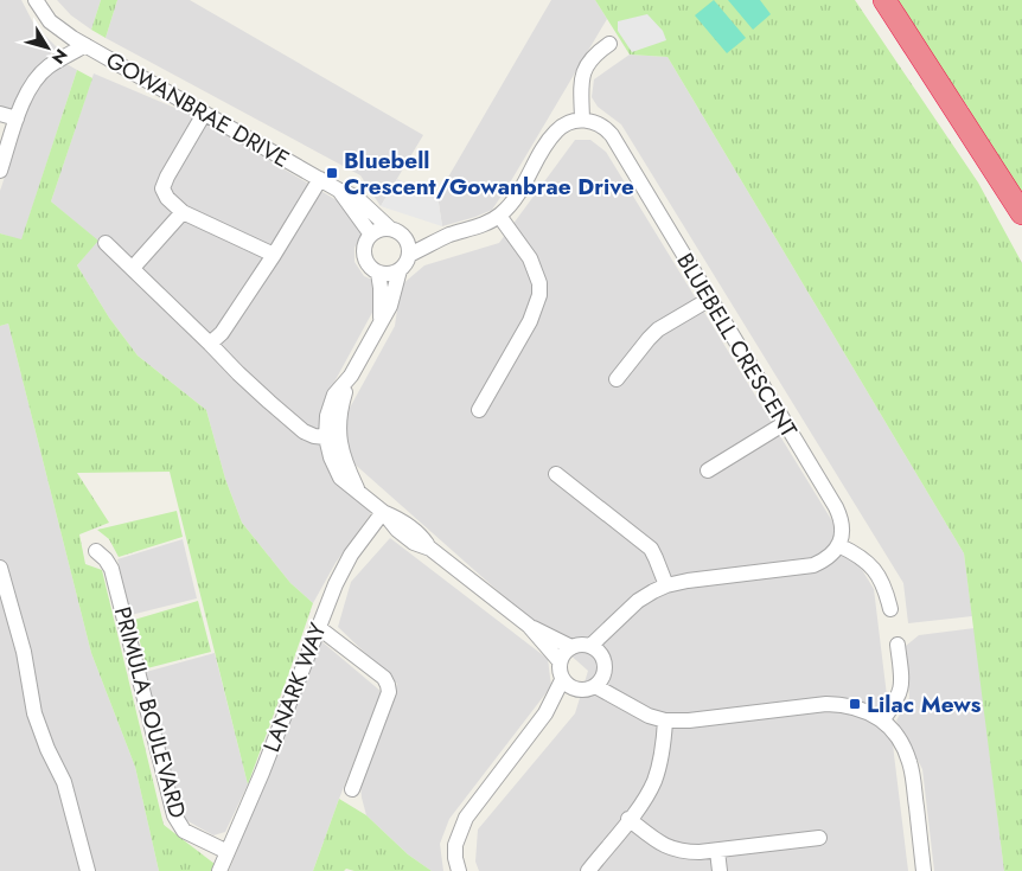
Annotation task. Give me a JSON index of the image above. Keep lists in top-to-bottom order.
{
  "streets": {
    "street": [
      "GOWANBRAE DRIVE",
      "BLUEBELL CRESCENT",
      "LANARK WAY",
      "PRIMULA BOULEVARD"
    ]
  },
  "crossings": [
    ["LANARK WAY", "PRIMULA BOULEVARD"]
  ],
  "places": {
    "transit": ["Bluebell Crescent/Gowanbrae Drive", "Lilac Mews"]
  },
  "north": "bottom right"
}
